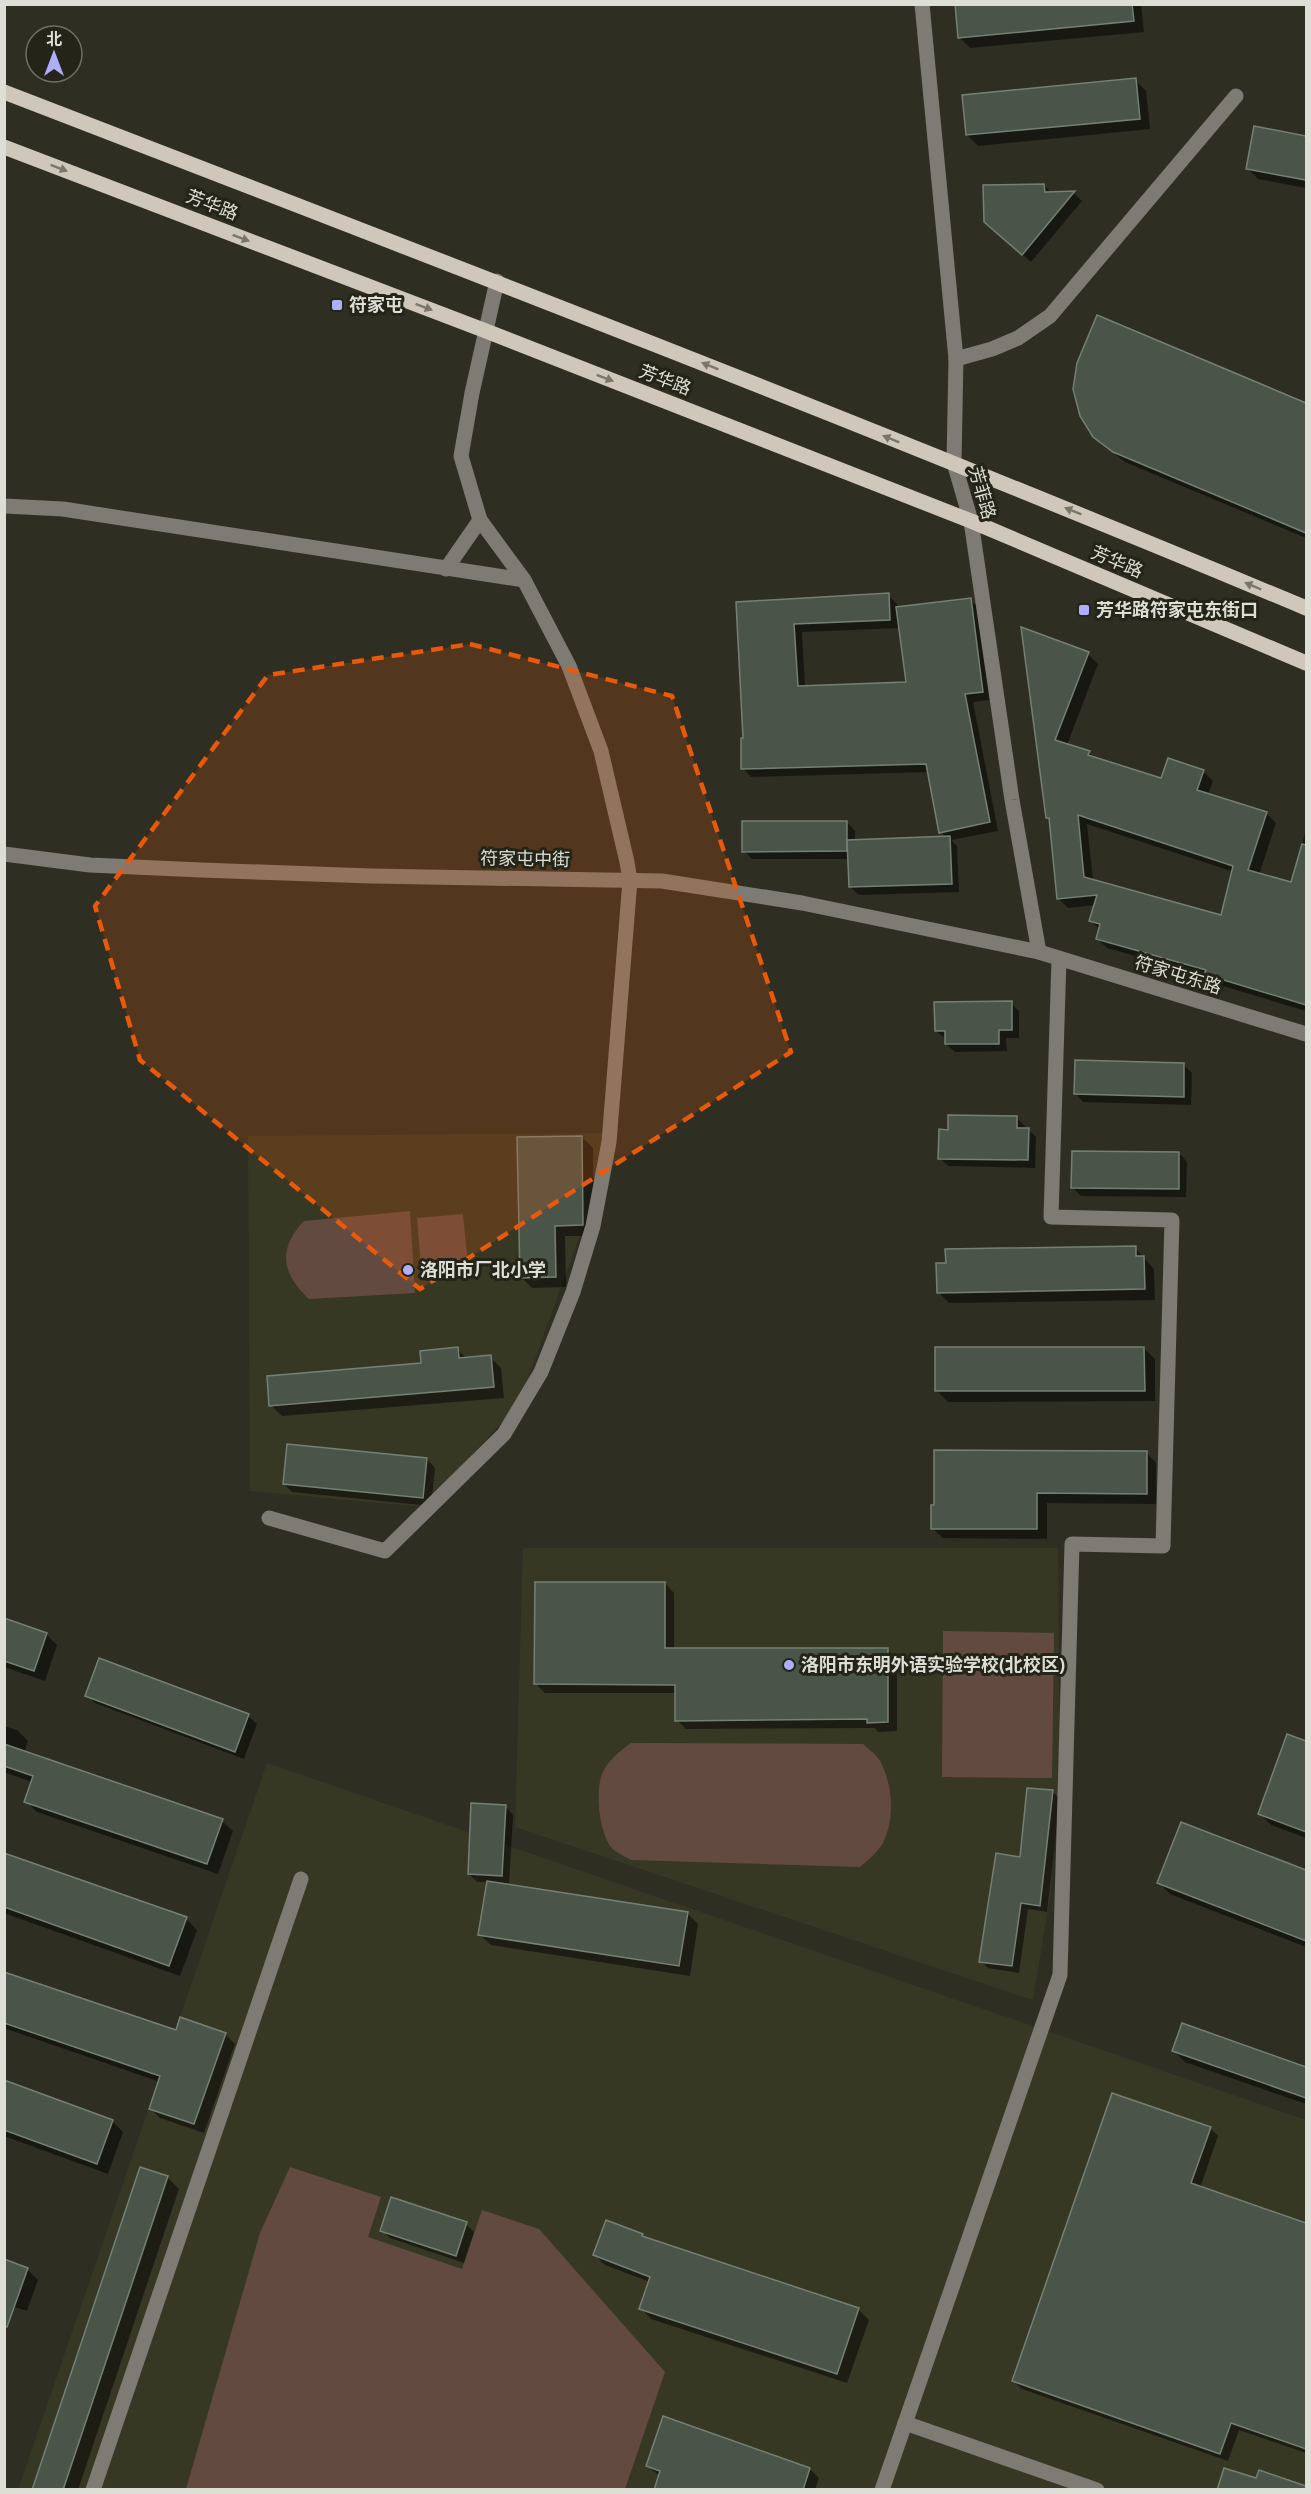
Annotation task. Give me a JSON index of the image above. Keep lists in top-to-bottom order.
{
  "streets": {
    "main road": ["芳华路"],
    "street": ["芳菲路", "符家屯中街", "符家屯东路"]
  },
  "crossings": [
    ["芳华路", "芳菲路"],
    ["芳菲路", "符家屯中街"],
    ["芳菲路", "符家屯东路"],
    ["符家屯中街", "符家屯东路"]
  ],
  "places": {
    "transit": ["符家屯", "芳华路符家屯东街口"],
    "other": ["洛阳市厂北小学", "洛阳市东明外语实验学校(北校区)"]
  },
  "north": "top"
}
